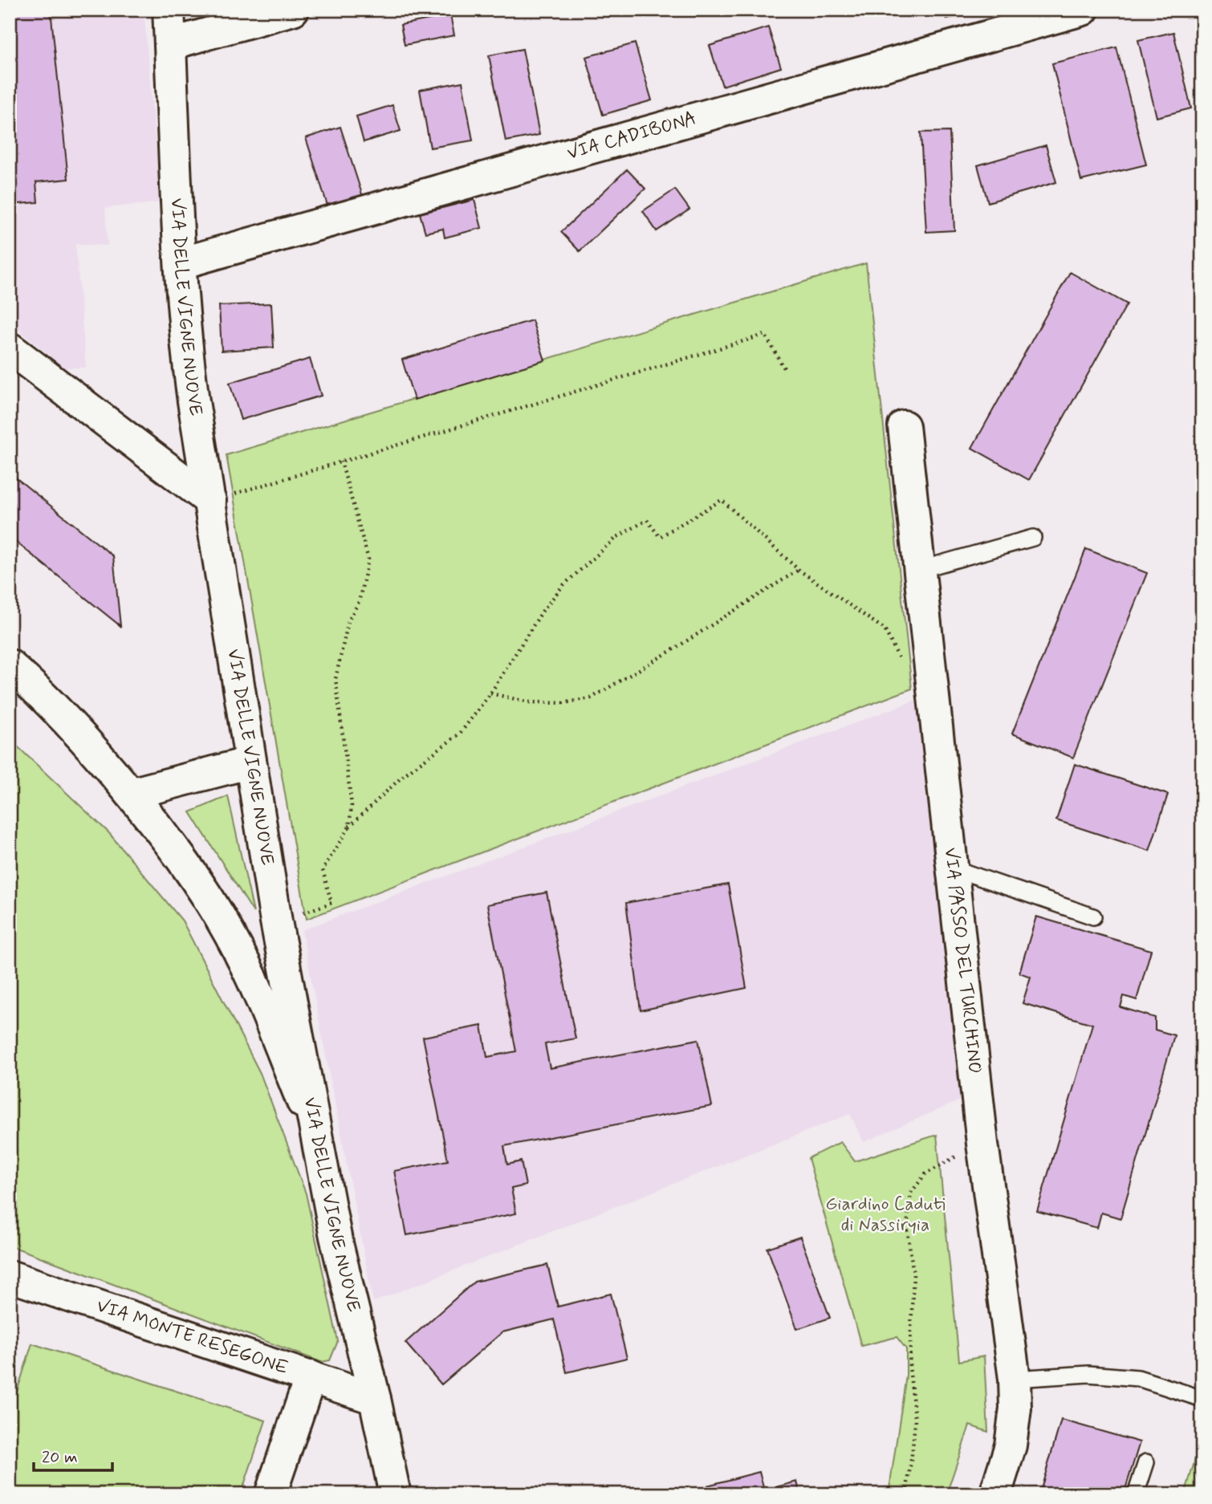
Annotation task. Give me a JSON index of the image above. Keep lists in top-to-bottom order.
{
  "streets": {
    "street": [
      "VIA CADIBONA",
      "VIA DELLE VIGNE NUOVE",
      "VIA PASSO DEL TURCHINO",
      "VIA MONTE RESEGONE"
    ]
  },
  "crossings": [
    ["VIA CADIBONA", "VIA DELLE VIGNE NUOVE"],
    ["VIA DELLE VIGNE NUOVE", "VIA MONTE RESEGONE"]
  ],
  "parks": ["Giardino Caduti di Nassiryia"],
  "scale_bar": "20 m"
}
